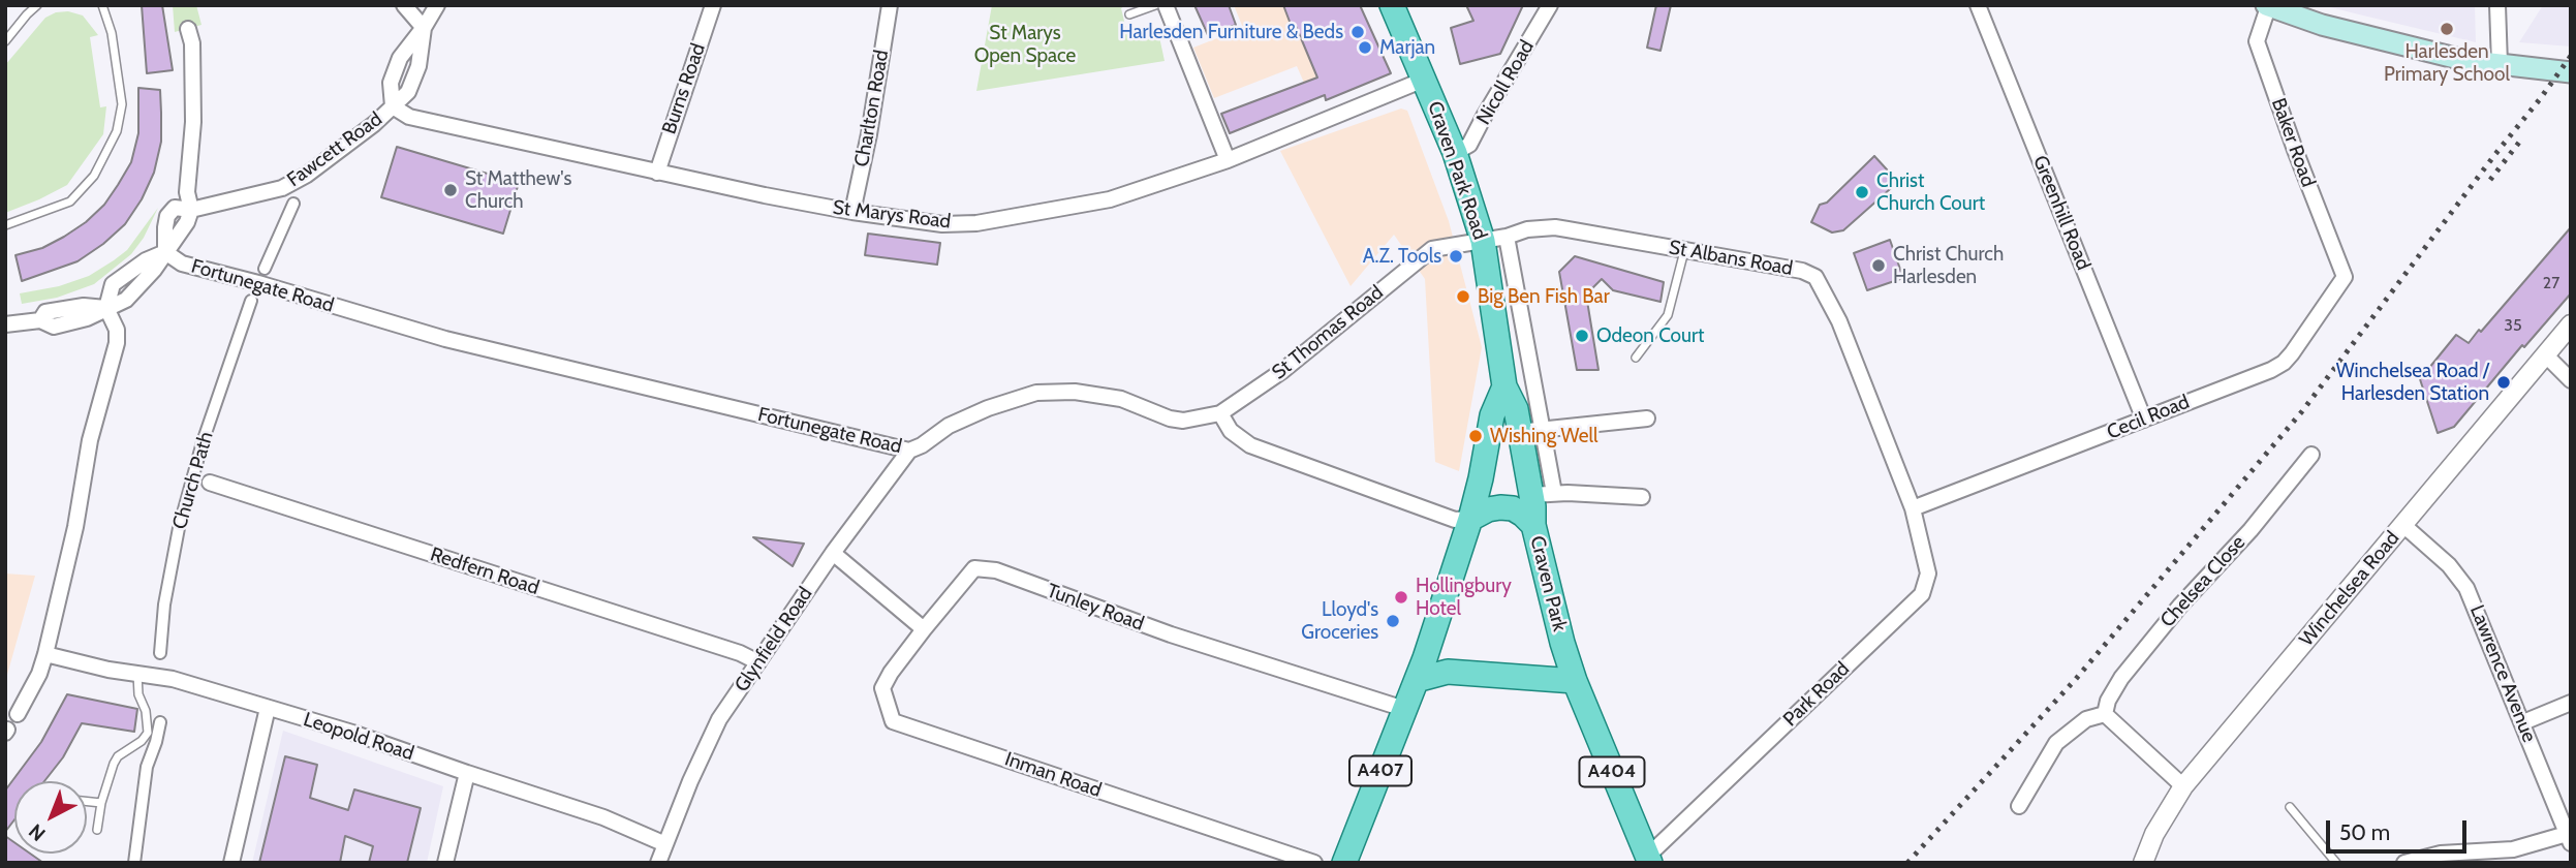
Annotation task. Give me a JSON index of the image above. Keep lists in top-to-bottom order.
{
  "streets": {
    "main road": [
      "Craven Park Road",
      "Craven Park",
      "A407",
      "A404"
    ],
    "street": [
      "Nicoll Road",
      "Burns Road",
      "Charlton Road",
      "Baker Road",
      "Fawcett Road",
      "Greenhill Road",
      "St Marys Road",
      "St Albans Road",
      "Fortunegate Road",
      "St Thomas Road",
      "Cecil Road",
      "Church Path",
      "Redfern Road",
      "Chelsea Close",
      "Winchelsea Road",
      "Tunley Road",
      "Glynfield Road",
      "Lawrence Avenue",
      "Park Road",
      "Leopold Road",
      "Inman Road"
    ]
  },
  "crossings": [
    ["Nicoll Road", "Craven Park Road"],
    ["Burns Road", "St Marys Road"],
    ["Charlton Road", "St Marys Road"],
    ["Baker Road", "Cecil Road"],
    ["Fawcett Road", "St Marys Road"],
    ["Fawcett Road", "Fortunegate Road"],
    ["Craven Park Road", "St Marys Road"],
    ["Craven Park Road", "St Albans Road"],
    ["Craven Park Road", "Craven Park"],
    ["Greenhill Road", "Cecil Road"],
    ["St Albans Road", "St Thomas Road"],
    ["St Albans Road", "Cecil Road"],
    ["St Albans Road", "Park Road"],
    ["Fortunegate Road", "St Thomas Road"],
    ["Fortunegate Road", "Glynfield Road"],
    ["Cecil Road", "Park Road"],
    ["Redfern Road", "Glynfield Road"],
    ["Craven Park", "Park Road"],
    ["Winchelsea Road", "Lawrence Avenue"],
    ["Tunley Road", "A407"],
    ["Tunley Road", "Inman Road"],
    ["Glynfield Road", "Leopold Road"]
  ],
  "parks": ["St Marys Open Space"],
  "places": [
    "Harlesden Primary School",
    "Harlesden Furniture & Beds",
    "Marjan",
    "St Matthew's Church",
    "Christ Church Court",
    "A.Z. Tools",
    "Christ Church Harlesden",
    "Big Ben Fish Bar",
    "Odeon Court",
    "Winchelsea Road / Harlesden Station",
    "Wishing Well",
    "Hollingbury Hotel",
    "Lloyd's Groceries"
  ],
  "house_numbers": ["27", "35"],
  "scale_bar": "50 m",
  "north": "bottom left"
}
